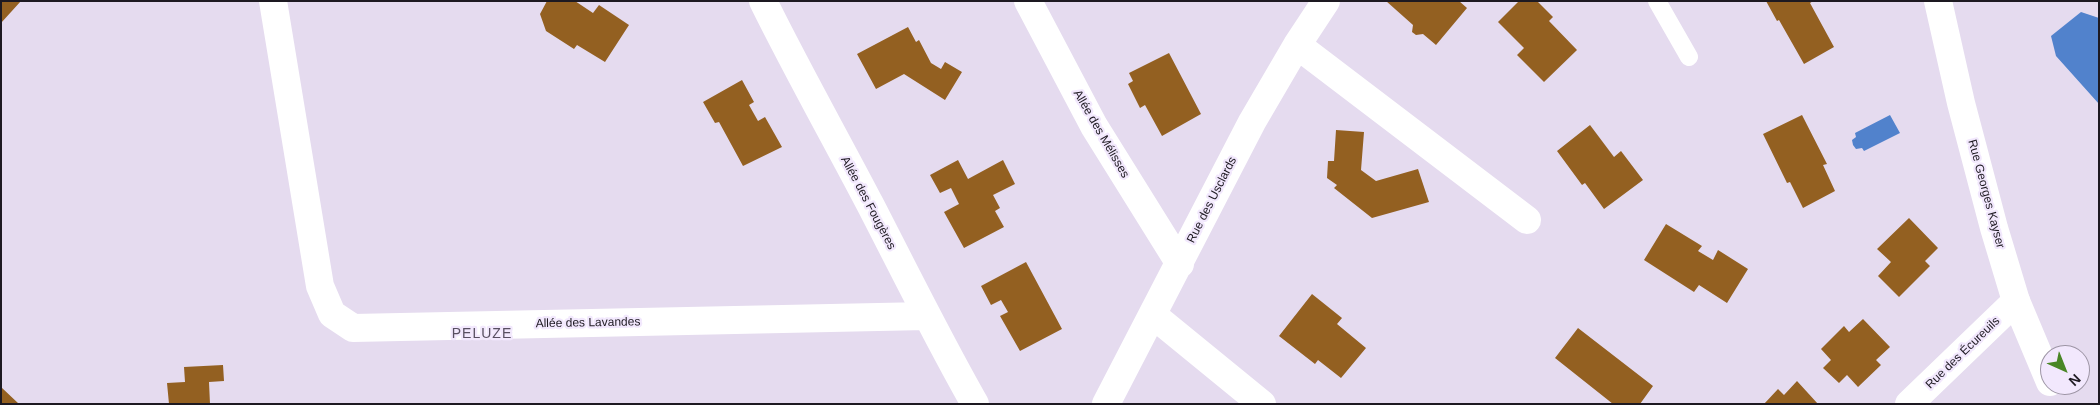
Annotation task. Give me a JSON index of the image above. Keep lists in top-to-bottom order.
{
  "streets": {
    "street": [
      "Allée des Mélisses",
      "Rue Georges Kayser",
      "Rue des Usclards",
      "Allée des Fougères",
      "Allée des Lavandes",
      "Rue des Écureuils"
    ]
  },
  "crossings": [
    ["Allée des Mélisses", "Rue des Usclards"],
    ["Rue Georges Kayser", "Rue des Écureuils"],
    ["Allée des Fougères", "Allée des Lavandes"]
  ],
  "districts": ["PELUZE"],
  "north": "bottom right"
}
